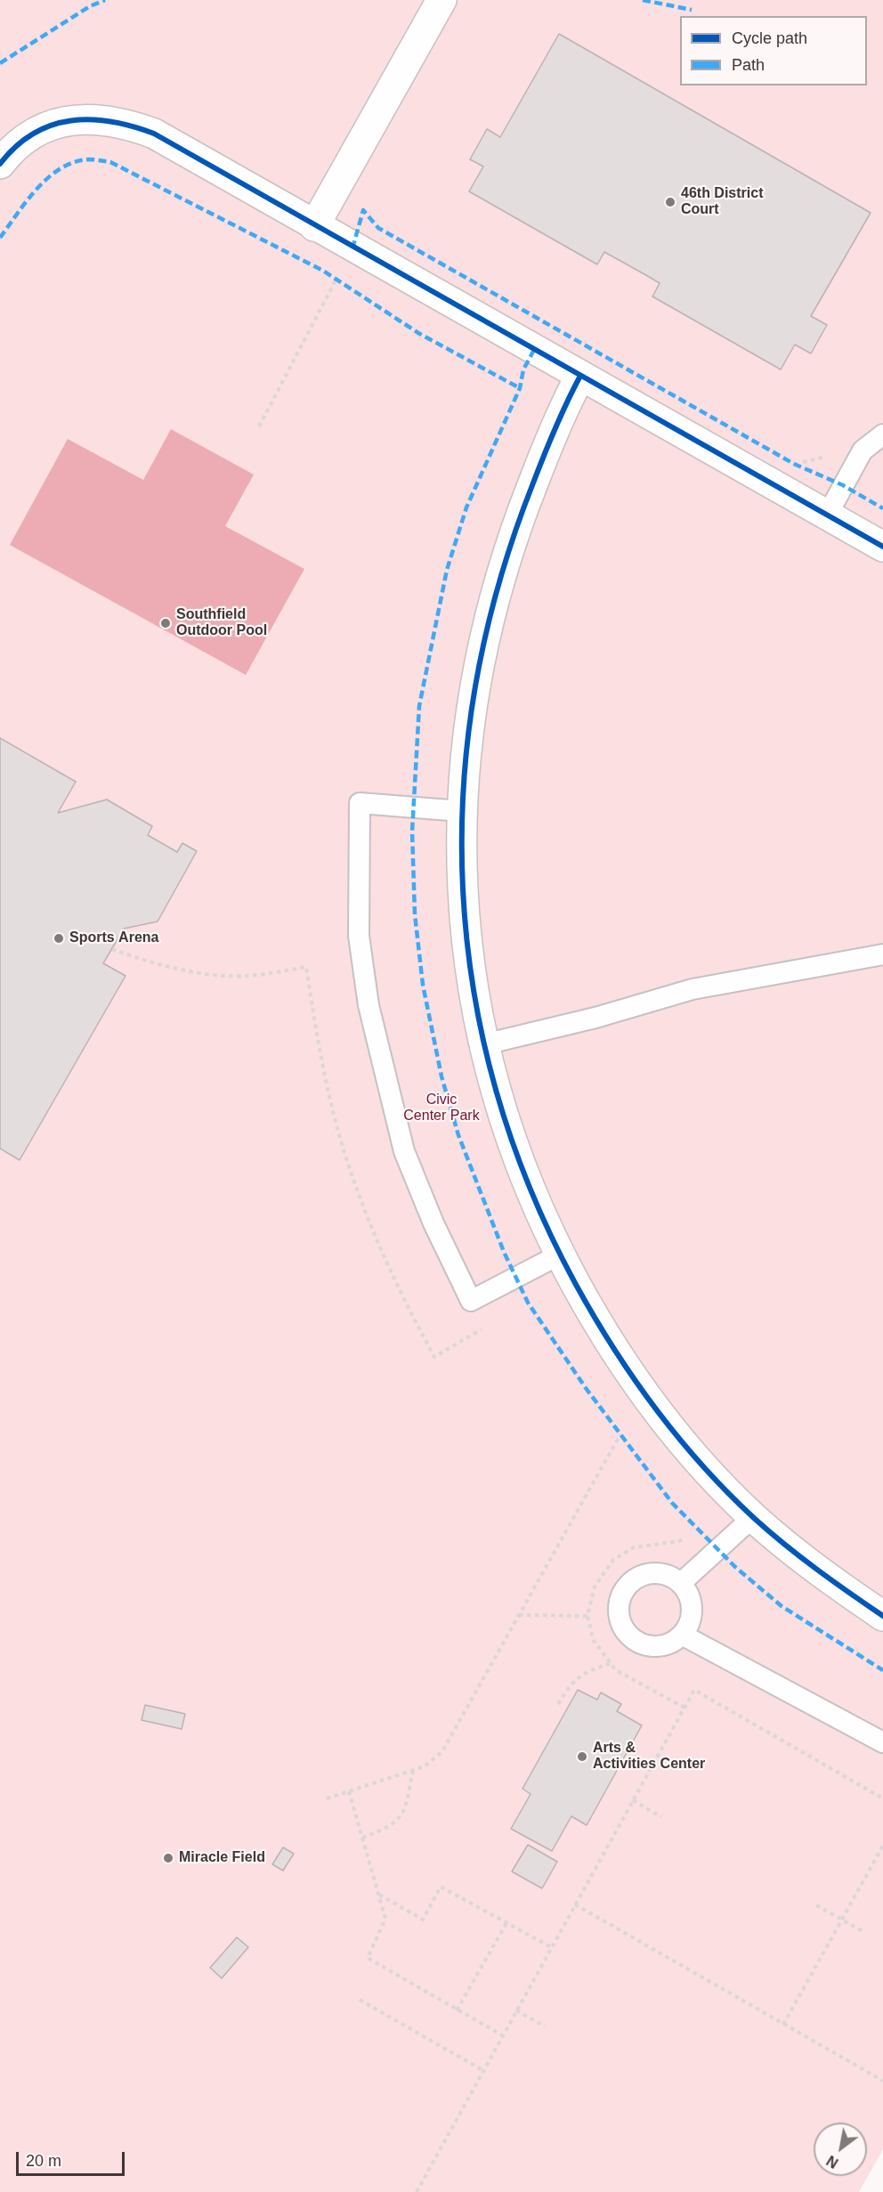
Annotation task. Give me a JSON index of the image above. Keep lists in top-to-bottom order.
{
  "parks": ["Civic Center Park"],
  "places": [
    "46th District Court",
    "Southfield Outdoor Pool",
    "Sports Arena",
    "Arts & Activities Center",
    "Miracle Field"
  ],
  "legend": ["Cycle path", "Path"],
  "scale_bar": "20 m",
  "north": "bottom left"
}
